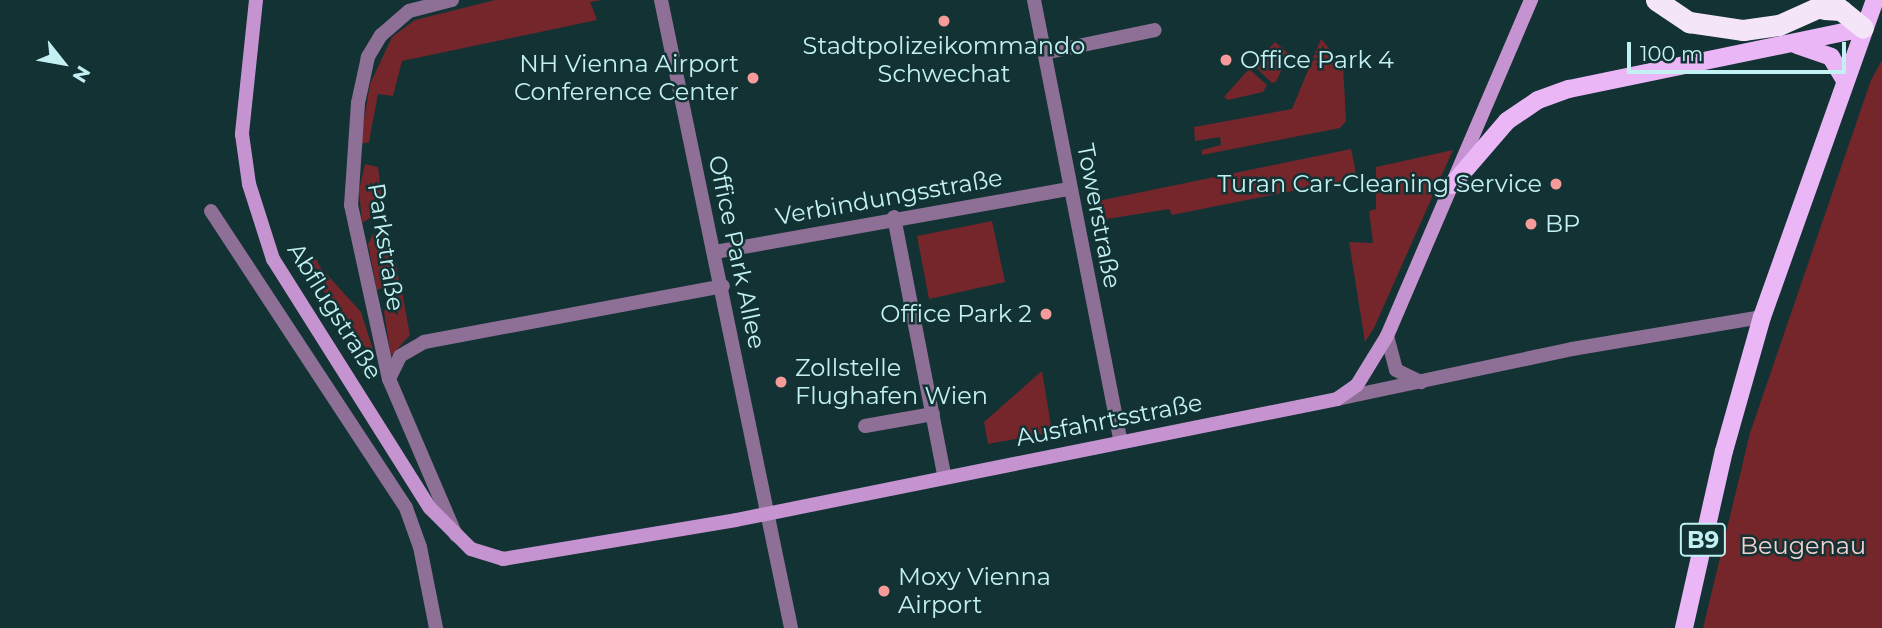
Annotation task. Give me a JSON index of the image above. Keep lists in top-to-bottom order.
{
  "streets": {
    "main road": ["B9"],
    "street": [
      "Verbindungsstraße",
      "Towerstraße",
      "Parkstraße",
      "Office Park Allee",
      "Abflugstraße",
      "Ausfahrtsstraße"
    ]
  },
  "crossings": [
    ["Verbindungsstraße", "Towerstraße"],
    ["Verbindungsstraße", "Office Park Allee"],
    ["Towerstraße", "Ausfahrtsstraße"],
    ["Parkstraße", "Abflugstraße"],
    ["Parkstraße", "Ausfahrtsstraße"],
    ["Office Park Allee", "Ausfahrtsstraße"],
    ["Abflugstraße", "Ausfahrtsstraße"]
  ],
  "parks": ["Beugenau"],
  "places": [
    "Stadtpolizeikommando Schwechat",
    "Office Park 4",
    "NH Vienna Airport Conference Center",
    "Turan Car-Cleaning Service",
    "BP",
    "Office Park 2",
    "Zollstelle Flughafen Wien",
    "Moxy Vienna Airport"
  ],
  "scale_bar": "100 m",
  "north": "bottom right"
}
